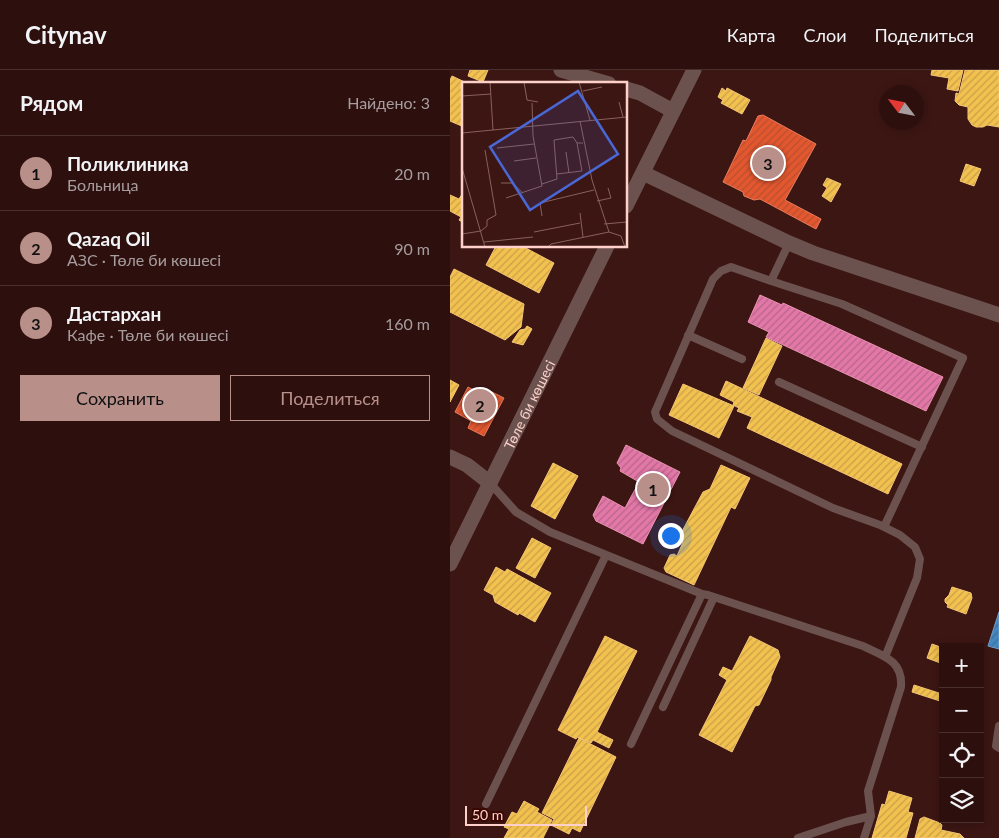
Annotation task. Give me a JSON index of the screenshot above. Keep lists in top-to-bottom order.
{
  "streets": {
    "street": ["Төле би көшесі"]
  },
  "scale_bar": "50 m",
  "north": "top left",
  "page": {
    "header": "Citynav",
    "nav": ["Карта", "Слои", "Поделиться"],
    "heading": ["Рядом", "Найдено: 3"],
    "list": [
      {
        "mark": "1",
        "name": "Поликлиника",
        "note": "Больница",
        "value": "20 m"
      },
      {
        "mark": "2",
        "name": "Qazaq Oil",
        "note": "АЗС · Төле би көшесі",
        "value": "90 m"
      },
      {
        "mark": "3",
        "name": "Дастархан",
        "note": "Кафе · Төле би көшесі",
        "value": "160 m"
      }
    ],
    "pins": ["3", "2", "1"],
    "buttons": ["Сохранить", "Поделиться"],
    "map_buttons": ["+", "−"],
    "scale": "50 m"
  }
}
